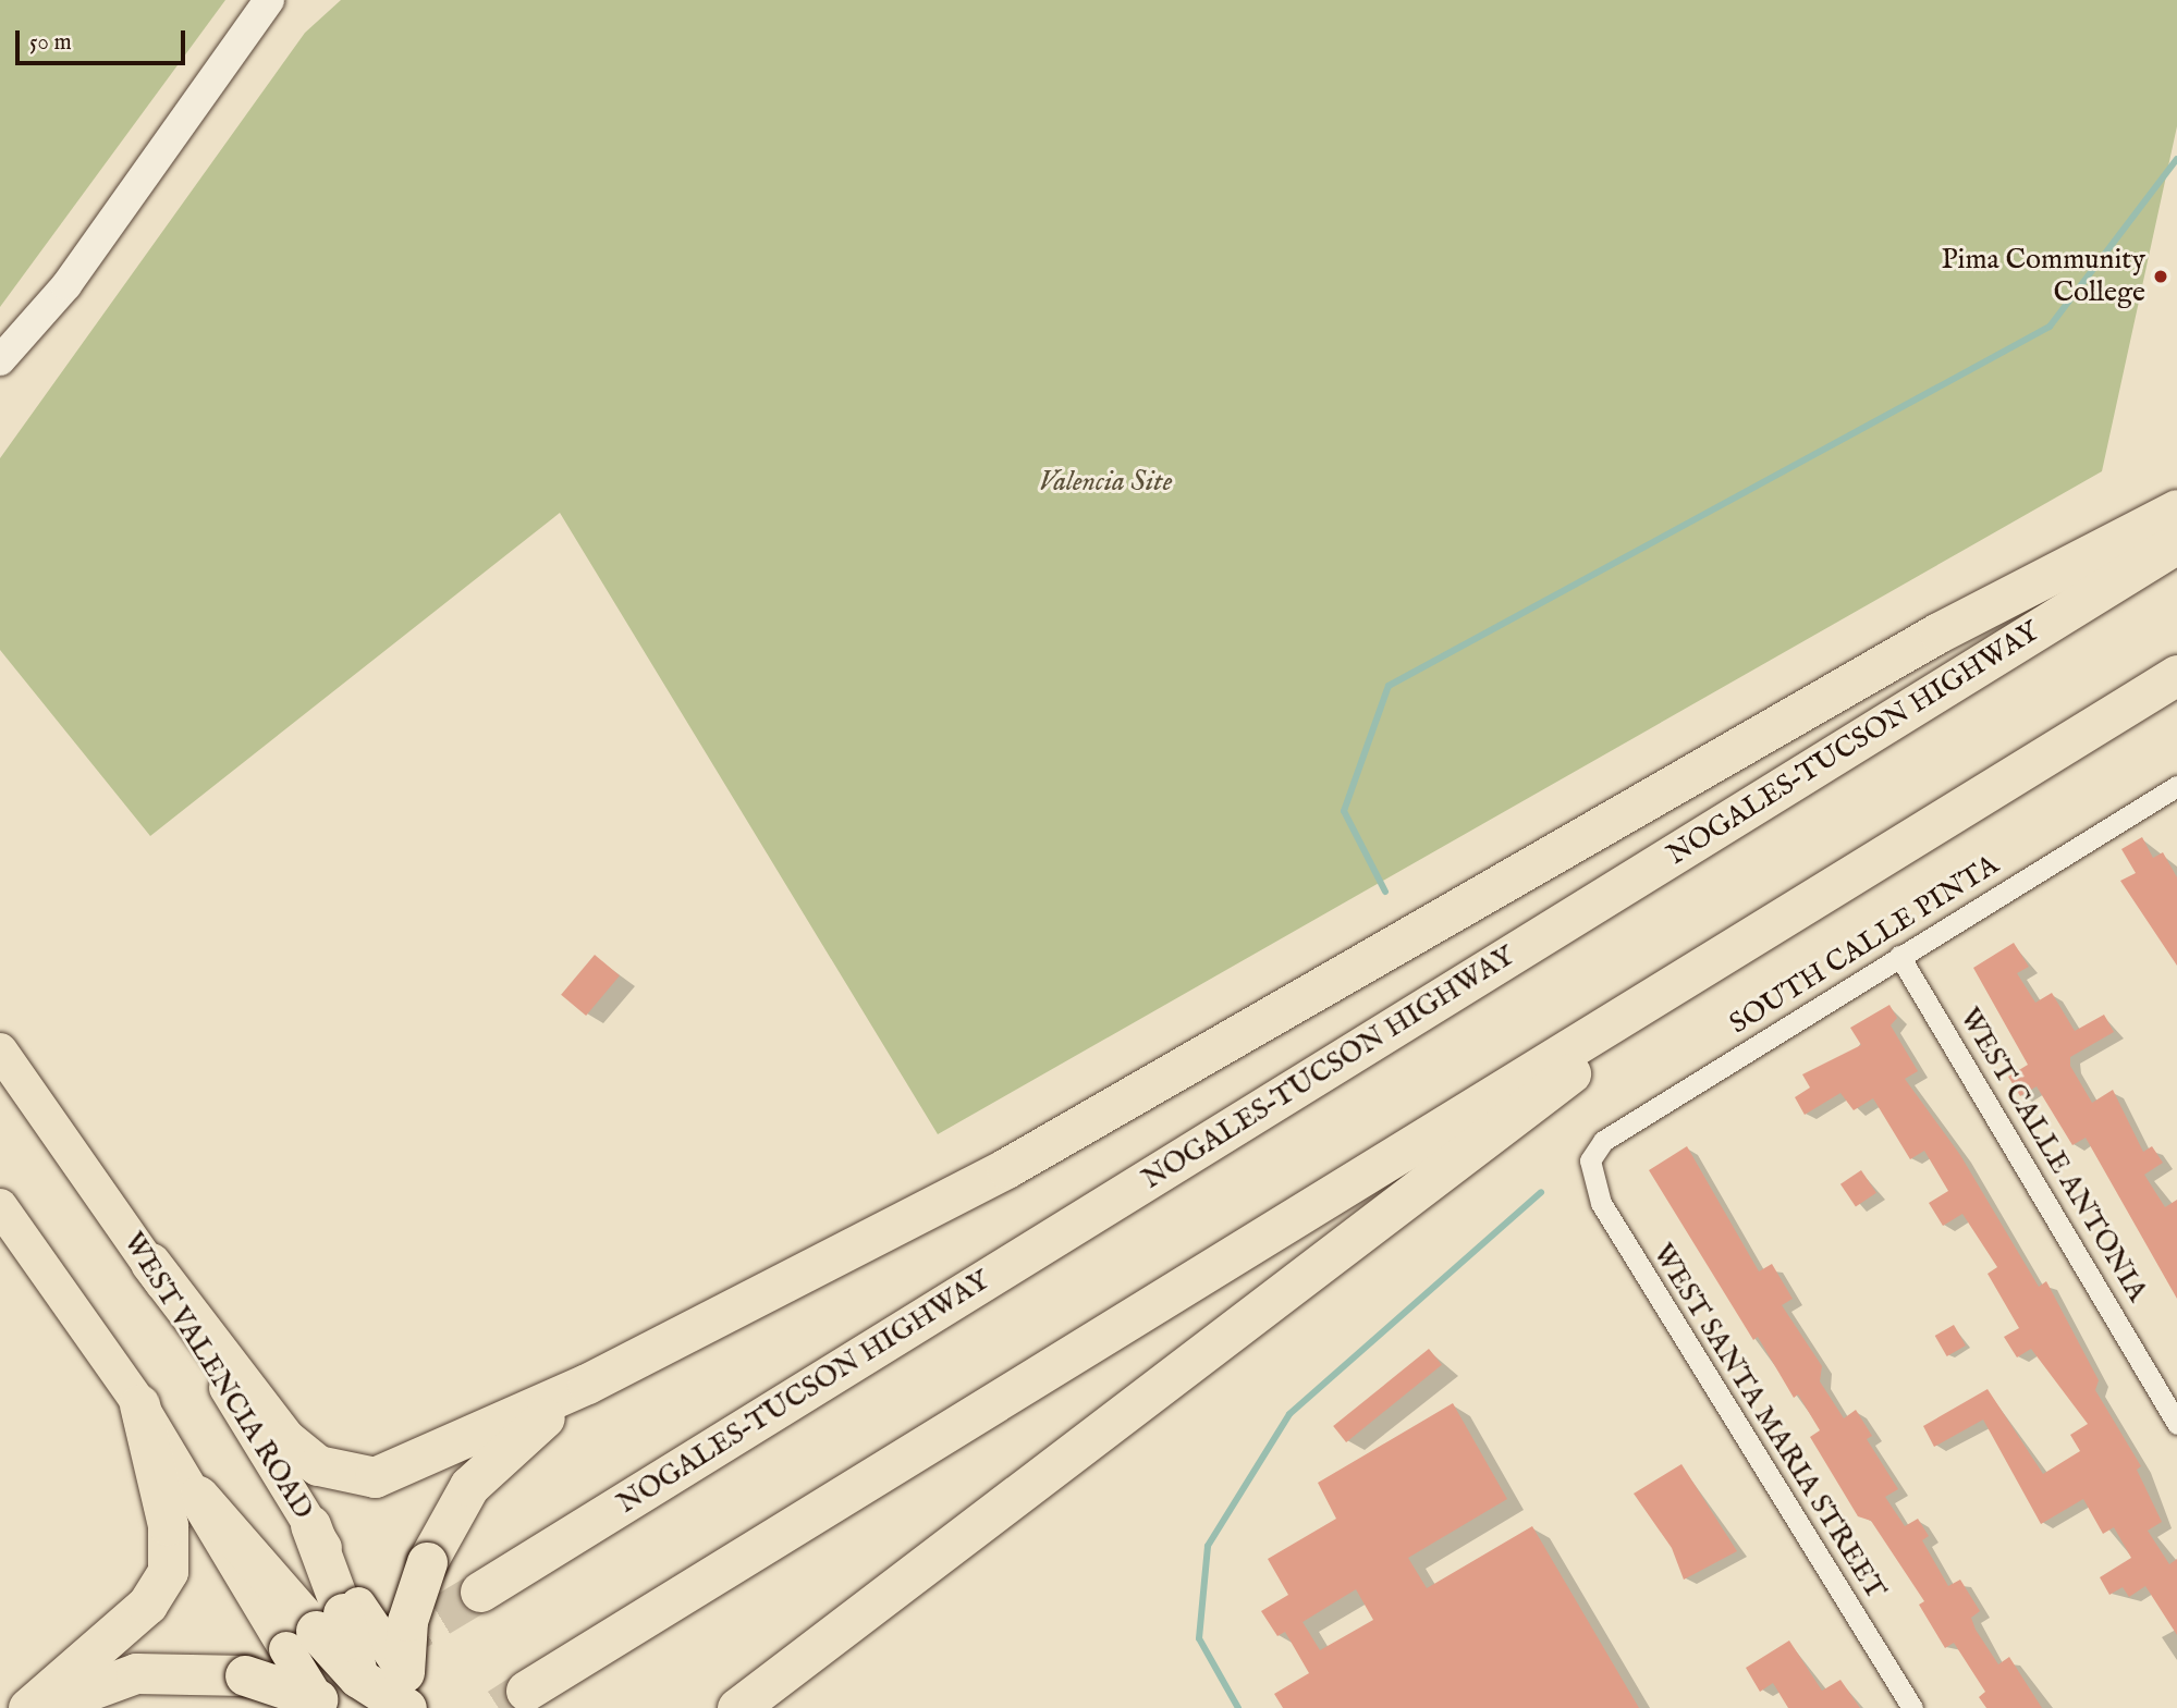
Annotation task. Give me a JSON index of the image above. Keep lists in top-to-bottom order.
{
  "streets": {
    "highway": ["NOGALES–TUCSON HIGHWAY"],
    "main road": ["WEST VALENCIA ROAD"],
    "street": ["SOUTH CALLE PINTA", "WEST CALLE ANTONIA", "WEST SANTA MARIA STREET"]
  },
  "crossings": [
    ["SOUTH CALLE PINTA", "WEST CALLE ANTONIA"],
    ["SOUTH CALLE PINTA", "WEST SANTA MARIA STREET"]
  ],
  "parks": ["Valencia Site"],
  "places": ["Pima Community College"],
  "scale_bar": "50 m"
}
